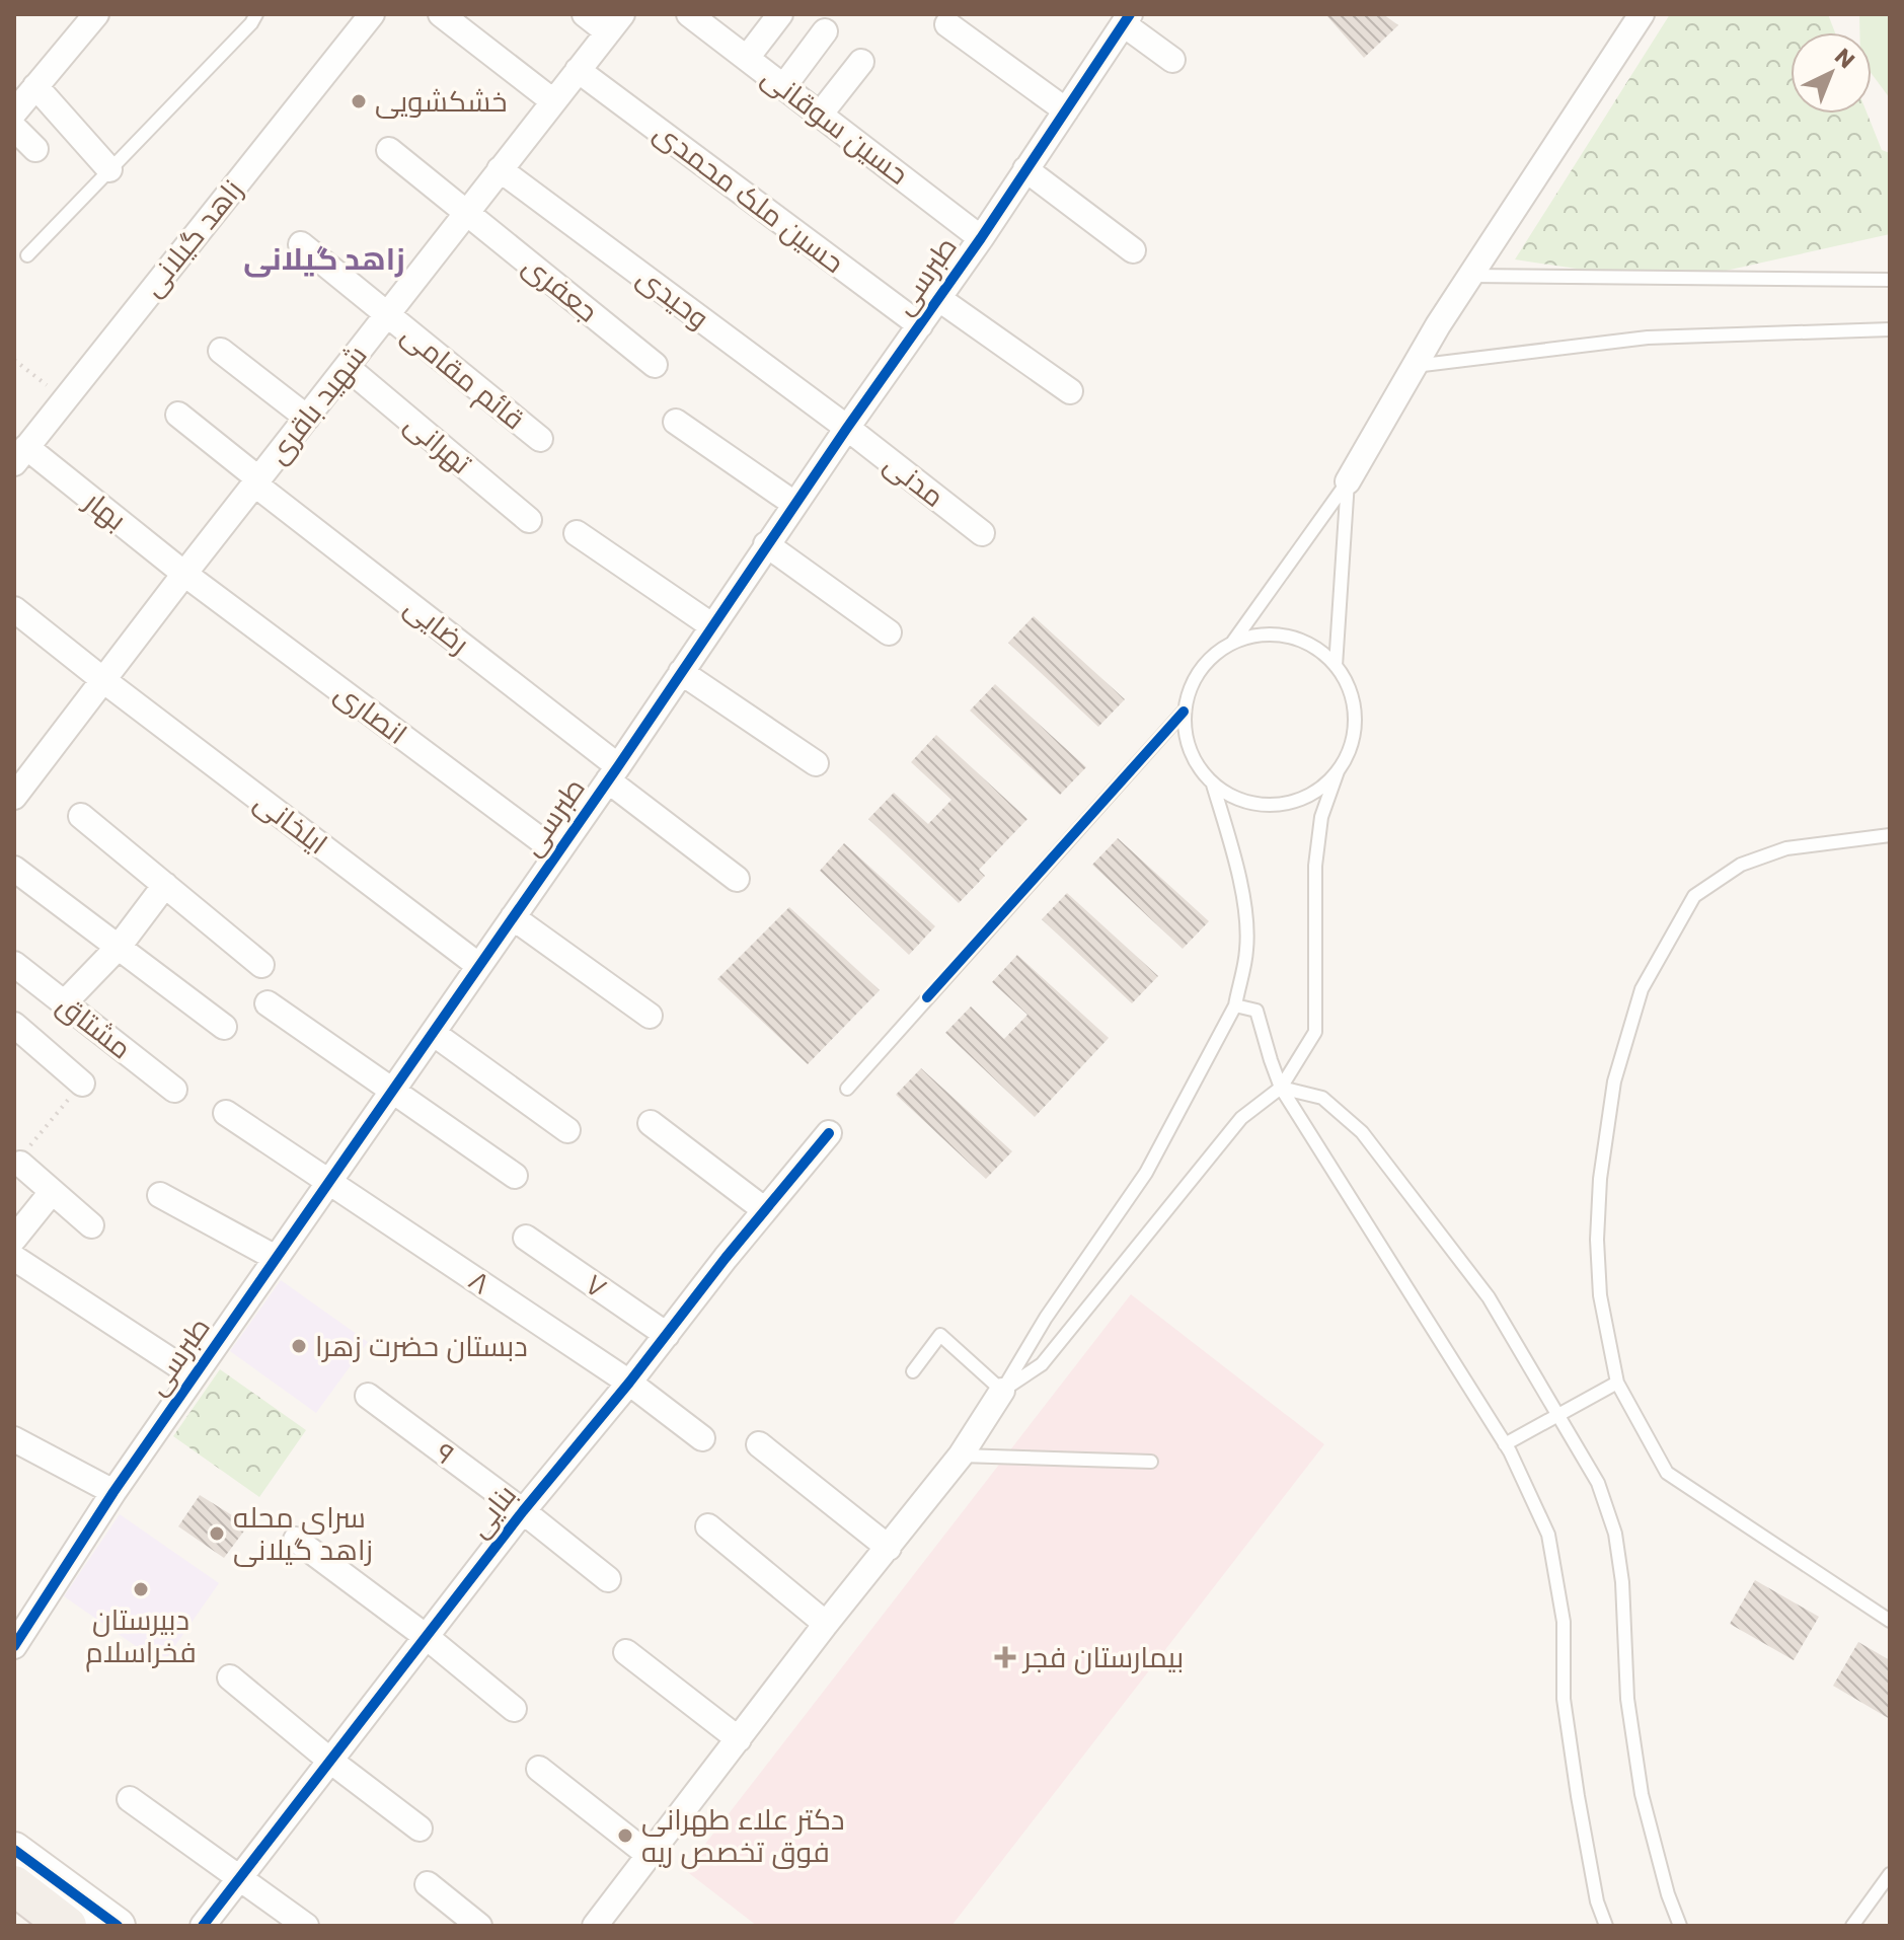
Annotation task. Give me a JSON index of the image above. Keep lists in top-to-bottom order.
{
  "streets": {
    "street": [
      "حسین سوقانی",
      "حسین ملک محمدی",
      "زاهد گیلانی",
      "طبرسی",
      "جعفری",
      "وحیدی",
      "قائم مقامی",
      "شهید باقری",
      "تهرانی",
      "مدنی",
      "بهار",
      "رضایی",
      "انصاری",
      "ایلخانی",
      "مشتاق",
      "۸",
      "۷",
      "۹",
      "بنایی"
    ]
  },
  "crossings": [
    ["حسین سوقانی", "طبرسی"],
    ["حسین ملک محمدی", "طبرسی"],
    ["حسین ملک محمدی", "شهید باقری"],
    ["زاهد گیلانی", "بهار"],
    ["طبرسی", "وحیدی"],
    ["طبرسی", "مدنی"],
    ["طبرسی", "رضایی"],
    ["طبرسی", "انصاری"],
    ["طبرسی", "ایلخانی"],
    ["طبرسی", "۸"],
    ["جعفری", "شهید باقری"],
    ["وحیدی", "شهید باقری"],
    ["وحیدی", "مدنی"],
    ["قائم مقامی", "شهید باقری"],
    ["شهید باقری", "تهرانی"],
    ["شهید باقری", "بهار"],
    ["شهید باقری", "رضایی"],
    ["شهید باقری", "انصاری"],
    ["شهید باقری", "ایلخانی"],
    ["بهار", "انصاری"],
    ["۸", "بنایی"],
    ["۷", "بنایی"],
    ["۹", "بنایی"]
  ],
  "districts": ["زاهد گیلانی"],
  "places": {
    "other": [
      "خشکشویی",
      "دبستان حضرت زهرا",
      "سرای محله زاهد گیلانی",
      "دبیرستان فخراسلام",
      "دکتر علاء طهرانی فوق تخصص ریه"
    ],
    "health": ["بیمارستان فجر"]
  },
  "north": "top right"
}
